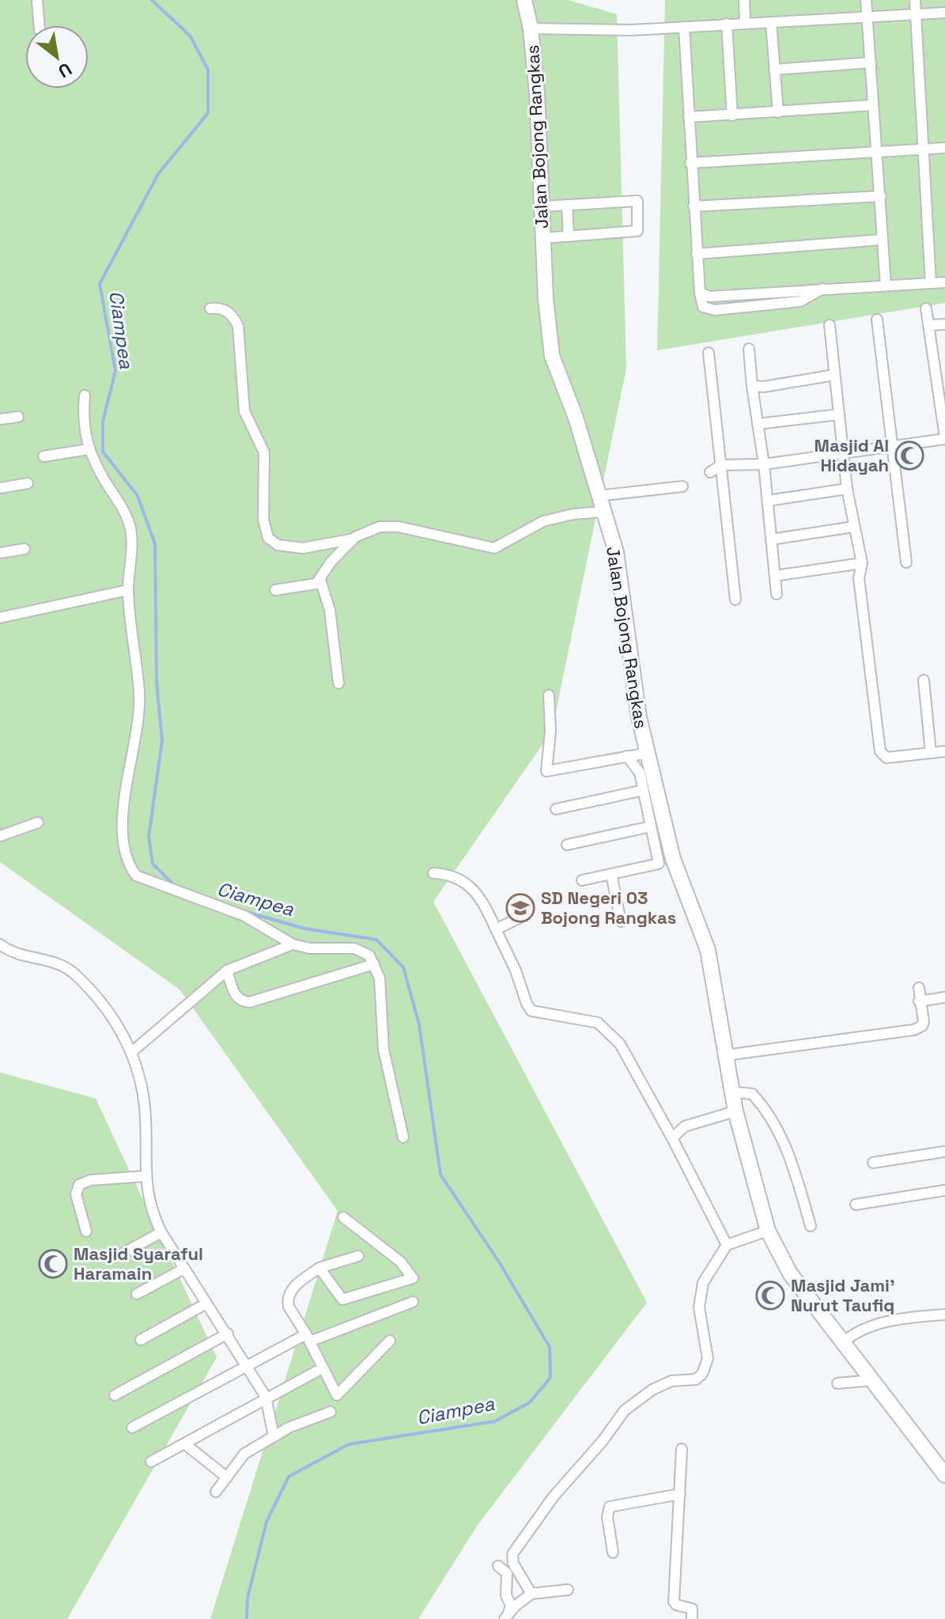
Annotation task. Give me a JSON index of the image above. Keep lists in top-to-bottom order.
{
  "streets": {
    "main road": ["Jalan Bojong Rangkas"]
  },
  "water": ["Ciampea"],
  "places": {
    "mosque": ["Masjid Al Hidayah", "Masjid Syaraful Haramain", "Masjid Jami' Nurut Taufiq"],
    "school or university": ["SD Negeri 03 Bojong Rangkas"]
  },
  "north": "bottom right"
}
